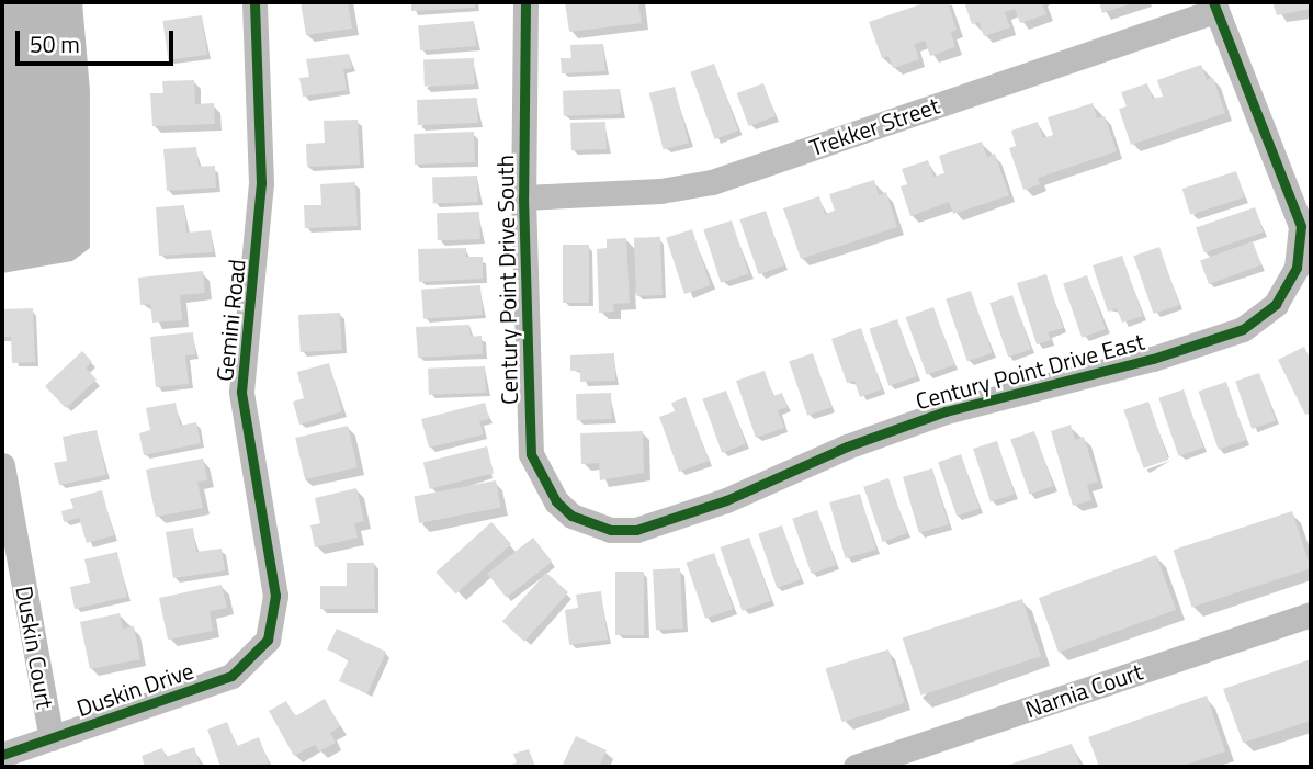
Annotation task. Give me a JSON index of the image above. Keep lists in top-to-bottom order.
{
  "streets": {
    "street": [
      "Trekker Street",
      "Century Point Drive South",
      "Gemini Road",
      "Century Point Drive East",
      "Duskin Court",
      "Duskin Drive",
      "Narnia Court"
    ]
  },
  "crossings": [
    ["Trekker Street", "Century Point Drive South"],
    ["Trekker Street", "Century Point Drive East"],
    ["Century Point Drive South", "Century Point Drive East"],
    ["Gemini Road", "Duskin Drive"],
    ["Duskin Court", "Duskin Drive"]
  ],
  "scale_bar": "50 m"
}
